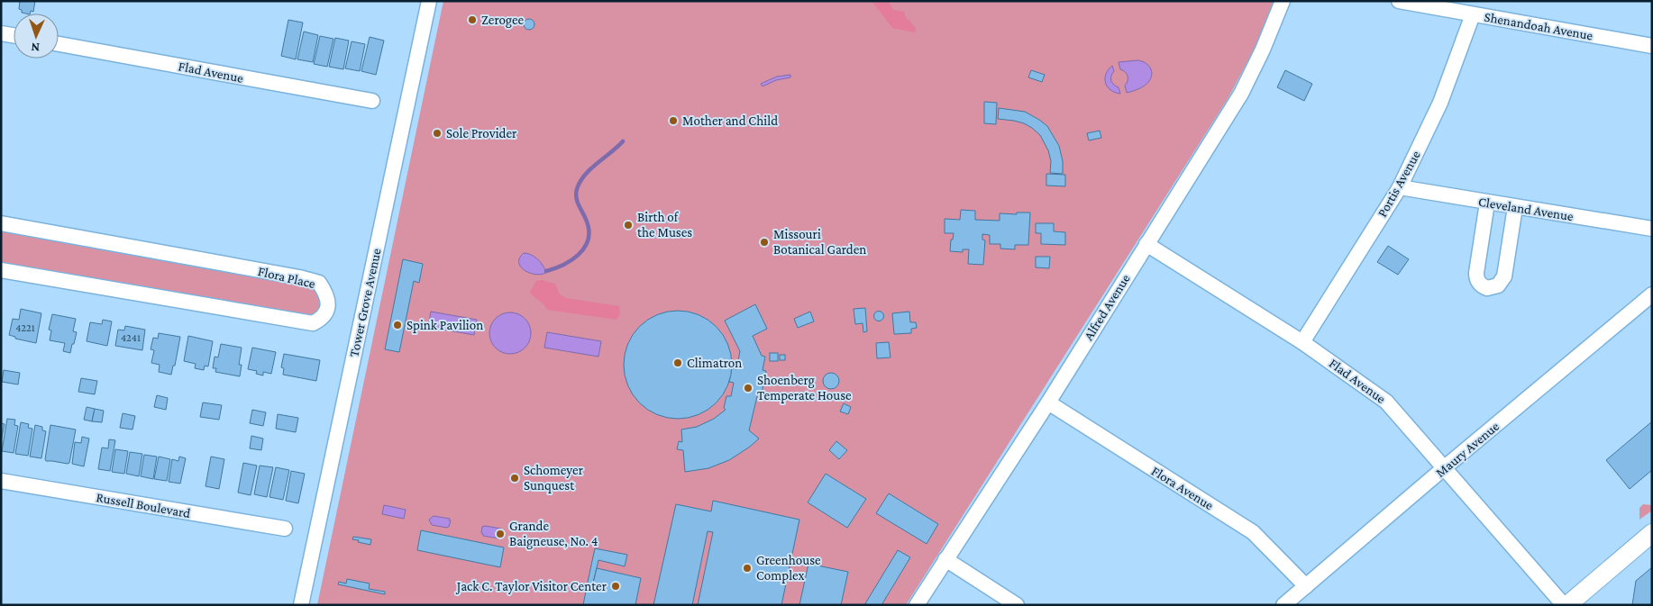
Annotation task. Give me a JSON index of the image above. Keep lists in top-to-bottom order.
{
  "streets": {
    "street": [
      "Shenandoah Avenue",
      "Flad Avenue",
      "Portis Avenue",
      "Cleveland Avenue",
      "Flora Place",
      "Tower Grove Avenue",
      "Alfred Avenue",
      "Maury Avenue",
      "Flora Avenue",
      "Russell Boulevard"
    ]
  },
  "crossings": [
    ["Shenandoah Avenue", "Portis Avenue"],
    ["Flad Avenue", "Portis Avenue"],
    ["Flad Avenue", "Alfred Avenue"],
    ["Flad Avenue", "Maury Avenue"],
    ["Portis Avenue", "Cleveland Avenue"],
    ["Alfred Avenue", "Flora Avenue"],
    ["Maury Avenue", "Flora Avenue"]
  ],
  "places": [
    "Zerogee",
    "Mother and Child",
    "Sole Provider",
    "Birth of the Muses",
    "Missouri Botanical Garden",
    "Spink Pavilion",
    "Climatron",
    "Shoenberg Temperate House",
    "Schomeyer Sunquest",
    "Grande Baigneuse, No. 4",
    "Greenhouse Complex",
    "Jack C. Taylor Visitor Center"
  ],
  "house_numbers": ["4221", "4241"],
  "north": "bottom"
}
